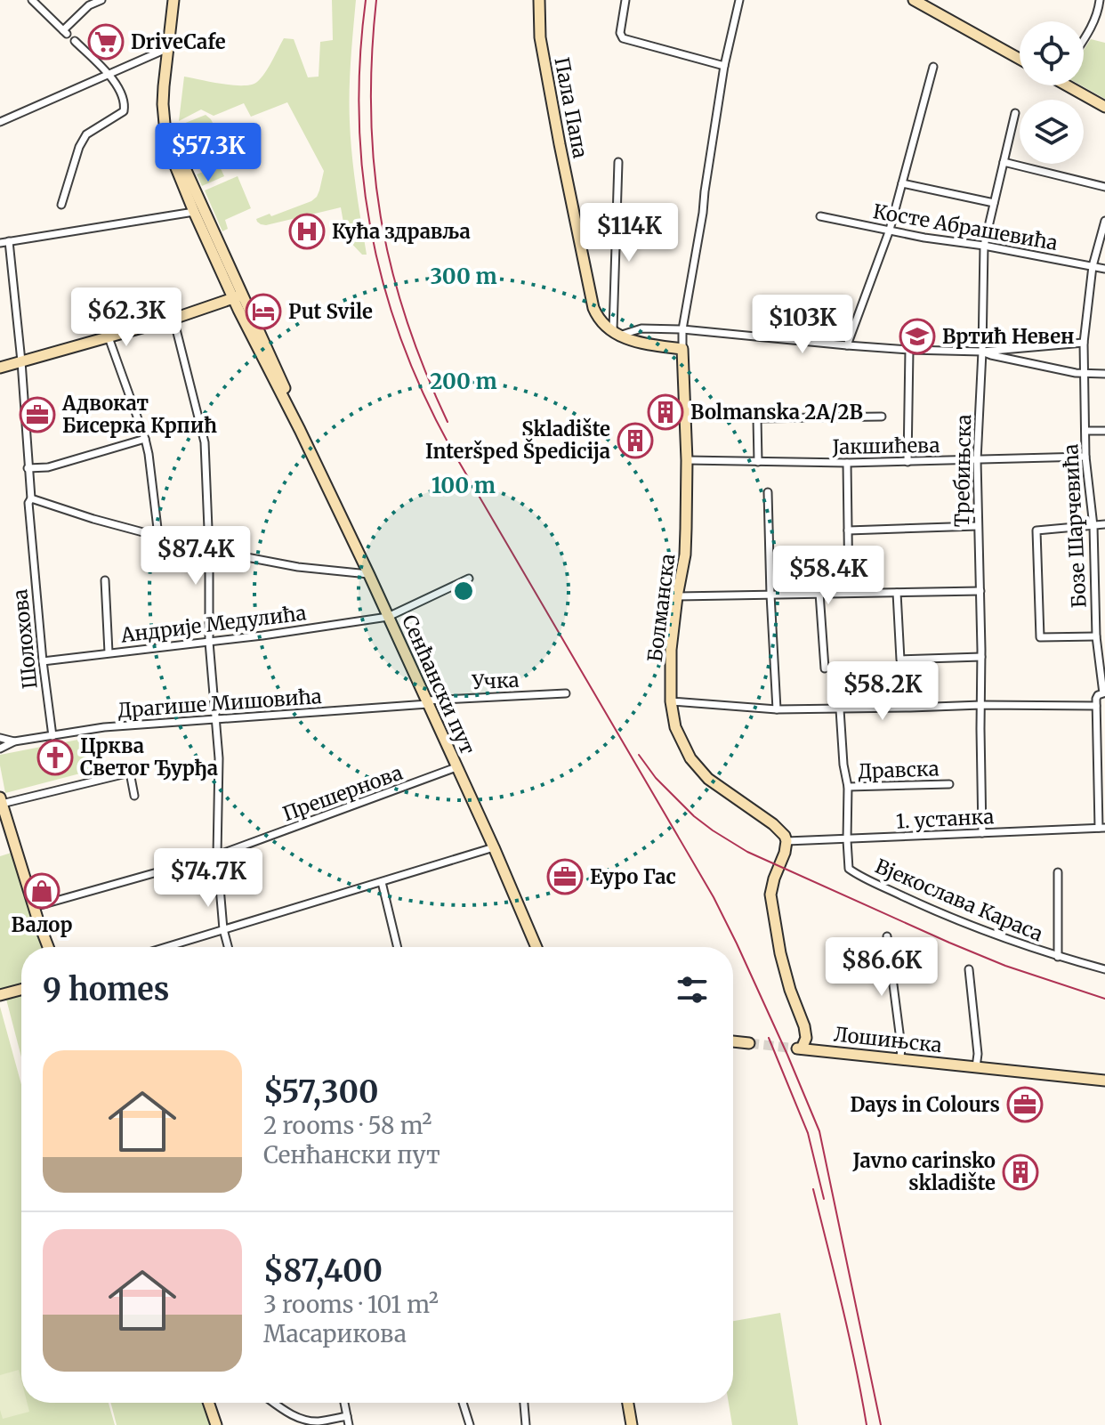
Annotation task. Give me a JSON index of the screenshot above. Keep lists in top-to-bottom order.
{
  "streets": {
    "street": [
      "Пала Папа",
      "Косте Абрашевића",
      "Јакшићева",
      "Требињска",
      "Бозе Шарчевића",
      "Болманска",
      "Андрије Медулића",
      "Шолохова",
      "Учка",
      "Сенћански пут",
      "Драгише Мишовића",
      "Дравска",
      "Прешернова",
      "1. устанка",
      "Вјекослава Караса",
      "Лошињска"
    ]
  },
  "crossings": [
    ["Косте Абрашевића", "Требињска"],
    ["Косте Абрашевића", "Бозе Шарчевића"],
    ["Јакшићева", "Требињска"],
    ["Јакшићева", "Бозе Шарчевића"],
    ["Јакшићева", "Болманска"],
    ["Требињска", "1. устанка"],
    ["Болманска", "1. устанка"],
    ["Болманска", "Лошињска"],
    ["Андрије Медулића", "Шолохова"],
    ["Андрије Медулића", "Сенћански пут"],
    ["Шолохова", "Драгише Мишовића"],
    ["Учка", "Сенћански пут"],
    ["Учка", "Драгише Мишовића"],
    ["Сенћански пут", "Драгише Мишовића"],
    ["Сенћански пут", "Прешернова"],
    ["1. устанка", "Вјекослава Караса"],
    ["1. устанка", "Лошињска"]
  ],
  "places": {
    "supermarket": ["DriveCafe"],
    "hospital": ["Кућа здравља"],
    "hotel": ["Put Svile"],
    "school or university": ["Вртић Невен"],
    "building": ["Bolmanska 2A/2B", "Skladište Interšped Špedicija", "Javno carinsko skladište"],
    "office": ["Адвокат Бисерка Крпић", "Еуро Гас", "Days in Colours"],
    "church": ["Црква Светог Ђурђа"],
    "shop": ["Валор"]
  },
  "page": {
    "price": [
      "$57.3K",
      "$114K",
      "$62.3K",
      "$103K",
      "$87.4K",
      "$58.4K",
      "$58.2K",
      "$74.7K",
      "$86.6K"
    ],
    "heading": "9 homes",
    "list": [
      {
        "name": "$57,300",
        "note": "2 rooms · 58 m² · Сенћански пут"
      },
      {
        "name": "$87,400",
        "note": "3 rooms · 101 m² · Масарикова"
      }
    ]
  },
  "rings": ["300 m", "200 m", "100 m"]
}
